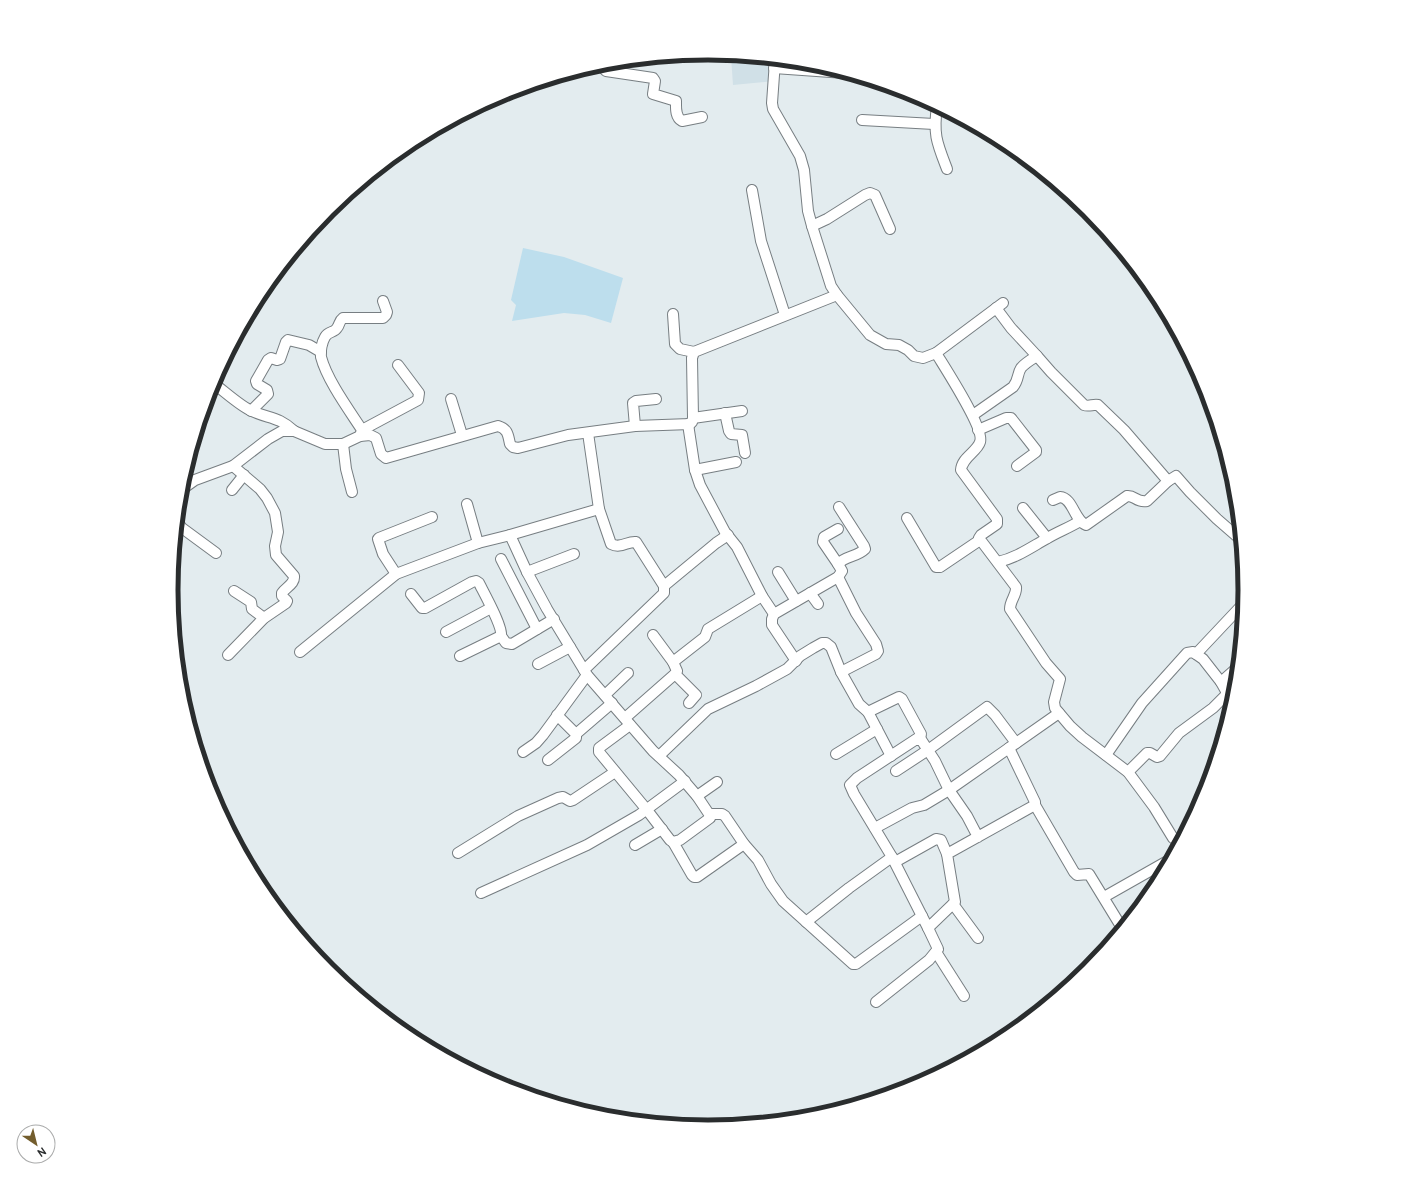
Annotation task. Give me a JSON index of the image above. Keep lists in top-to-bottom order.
{
  "north": "bottom right"
}
